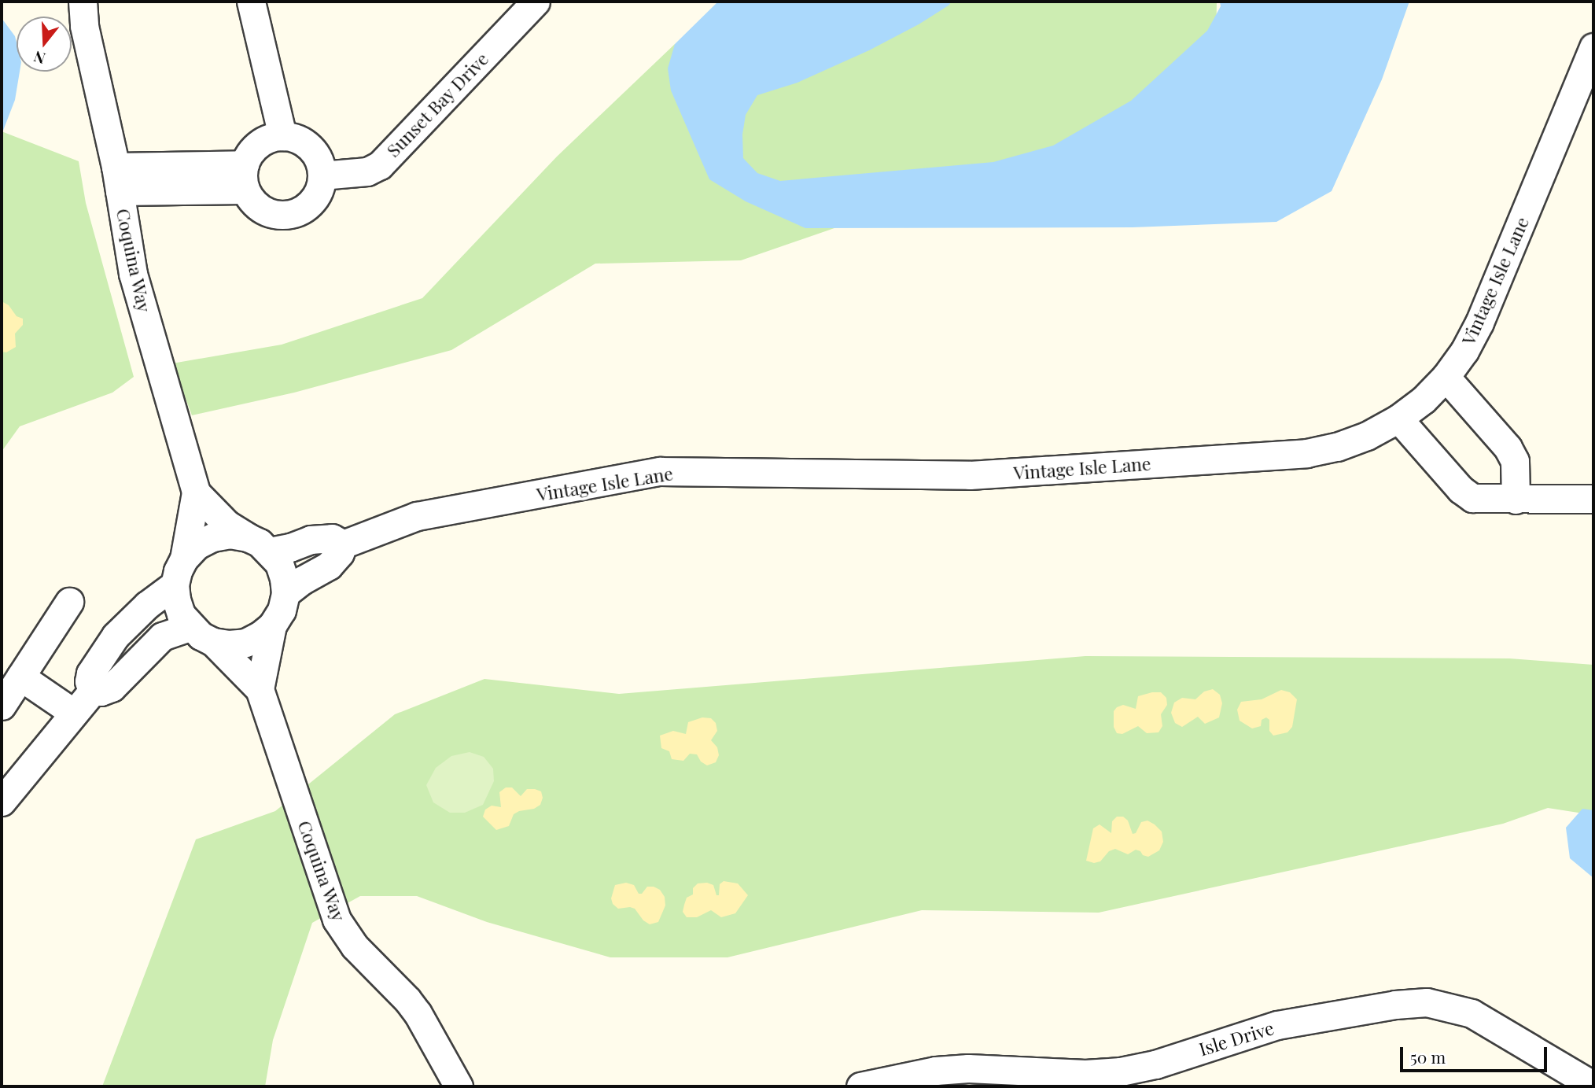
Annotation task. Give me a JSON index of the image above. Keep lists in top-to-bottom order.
{
  "streets": {
    "street": [
      "Sunset Bay Drive",
      "Coquina Way",
      "Vintage Isle Lane",
      "Isle Drive"
    ]
  },
  "scale_bar": "50 m",
  "north": "bottom"
}
